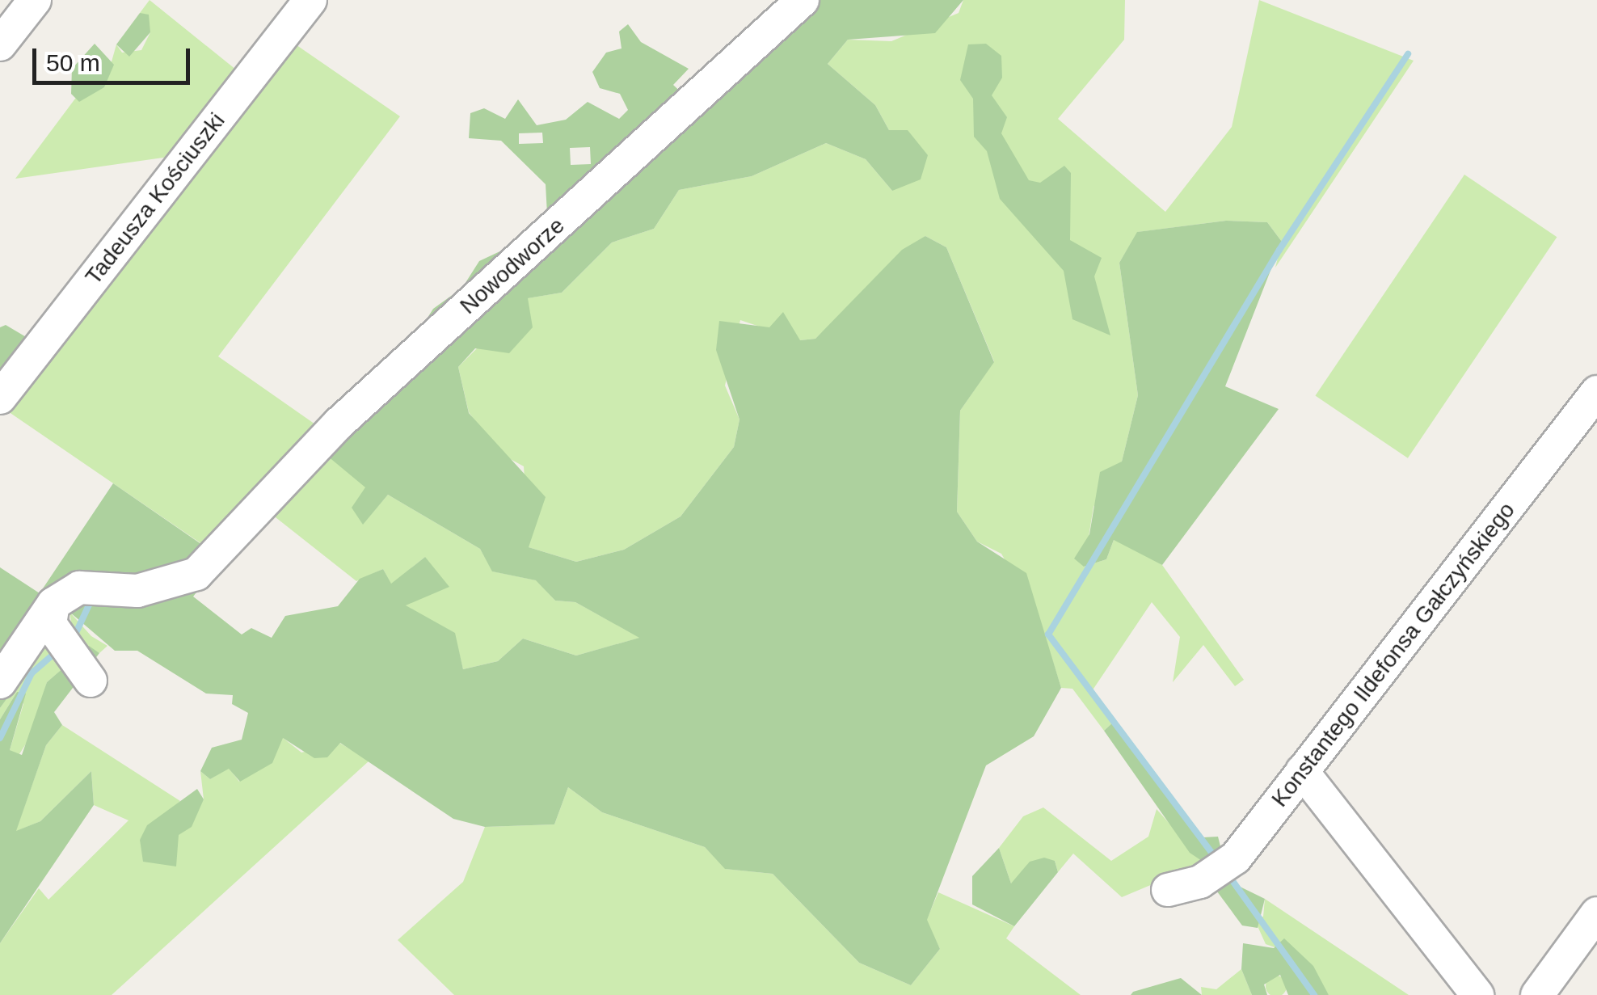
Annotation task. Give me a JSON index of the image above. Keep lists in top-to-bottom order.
{
  "streets": {
    "street": ["Tadeusza Kościuszki", "Nowodworze", "Konstantego Ildefonsa Gałczyńskiego"]
  },
  "scale_bar": "50 m"
}
